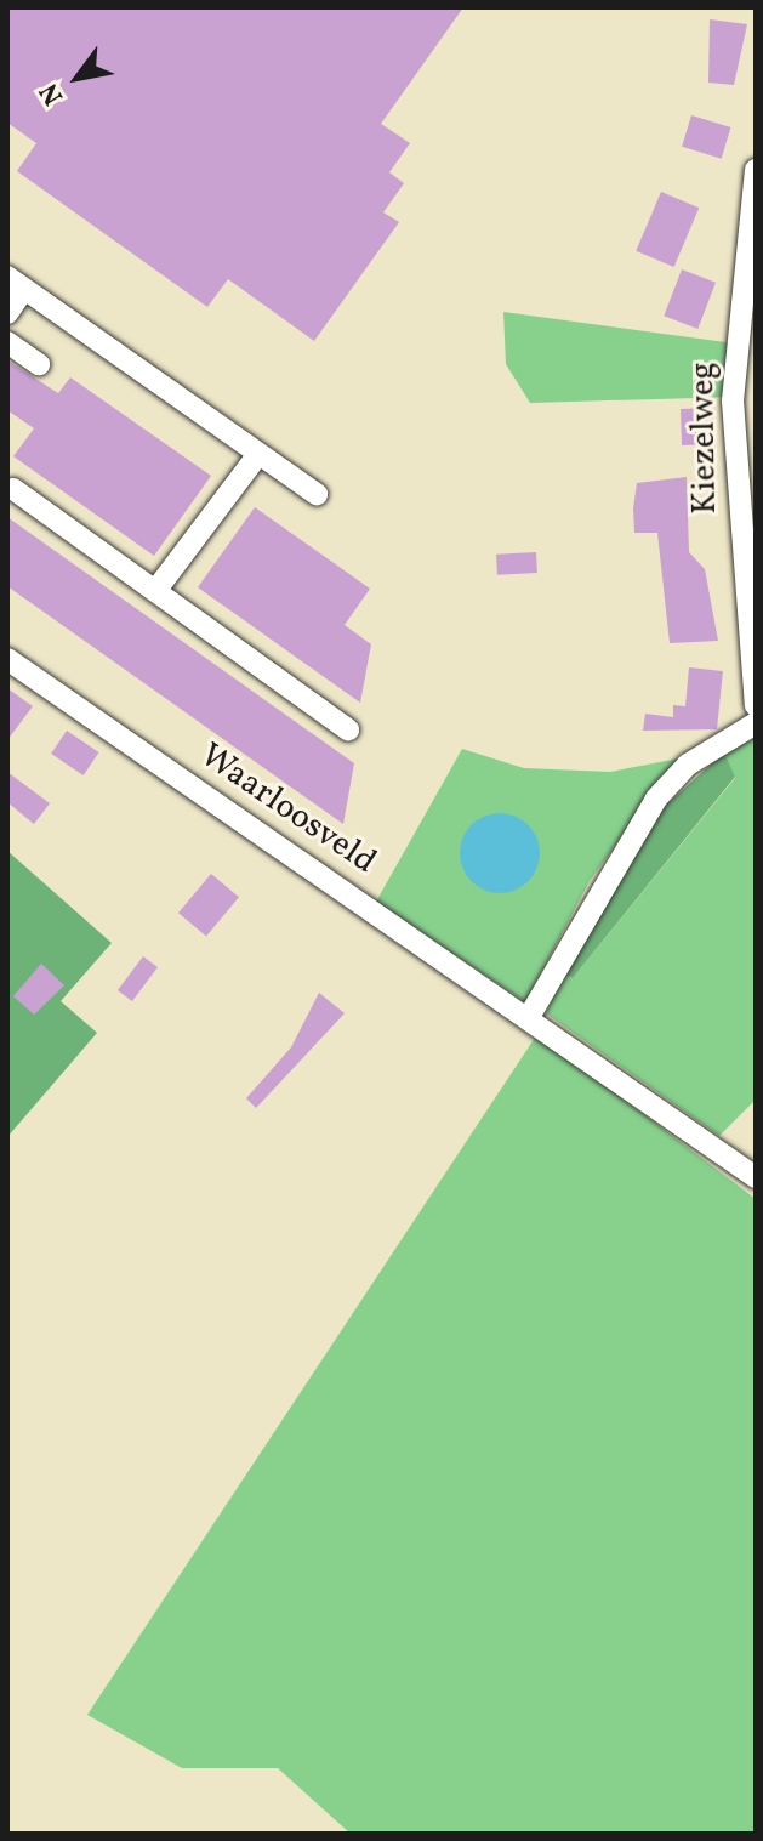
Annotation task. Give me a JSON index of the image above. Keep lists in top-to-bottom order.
{
  "streets": {
    "street": ["Kiezelweg", "Waarloosveld"]
  },
  "north": "bottom left"
}
